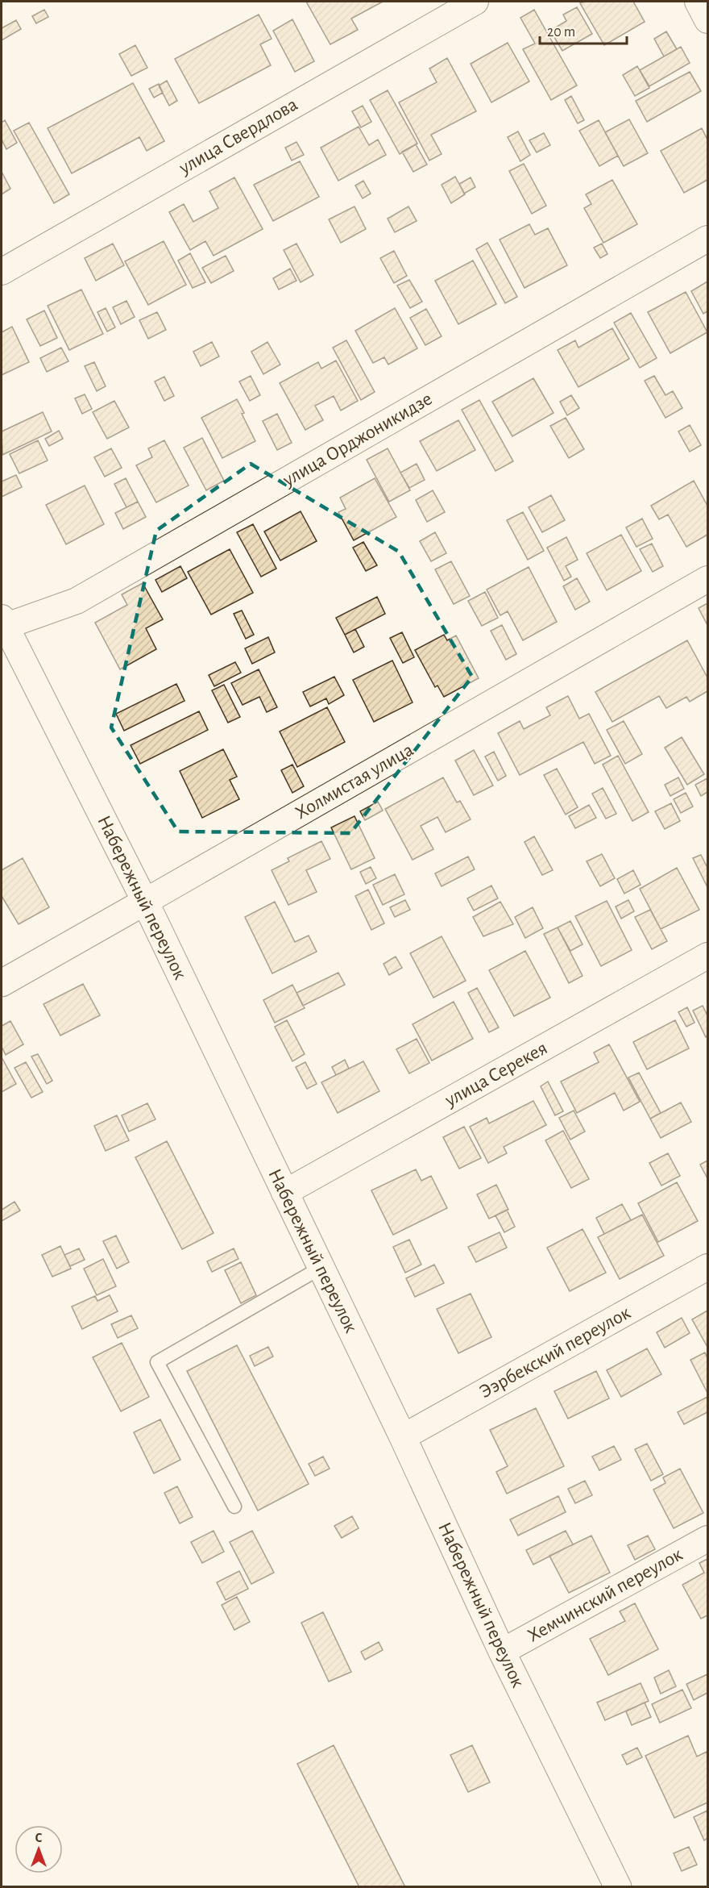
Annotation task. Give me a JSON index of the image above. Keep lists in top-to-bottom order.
{
  "streets": {
    "street": [
      "улица Свердлова",
      "улица Орджоникидзе",
      "Холмистая улица",
      "Набережный переулок",
      "улица Серекея",
      "Ээрбекский переулок",
      "Хемчинский переулок"
    ]
  },
  "crossings": [
    ["улица Орджоникидзе", "Набережный переулок"],
    ["Холмистая улица", "Набережный переулок"],
    ["Набережный переулок", "улица Серекея"],
    ["Набережный переулок", "Ээрбекский переулок"],
    ["Набережный переулок", "Хемчинский переулок"]
  ],
  "scale_bar": "20 m",
  "north": "top"
}
